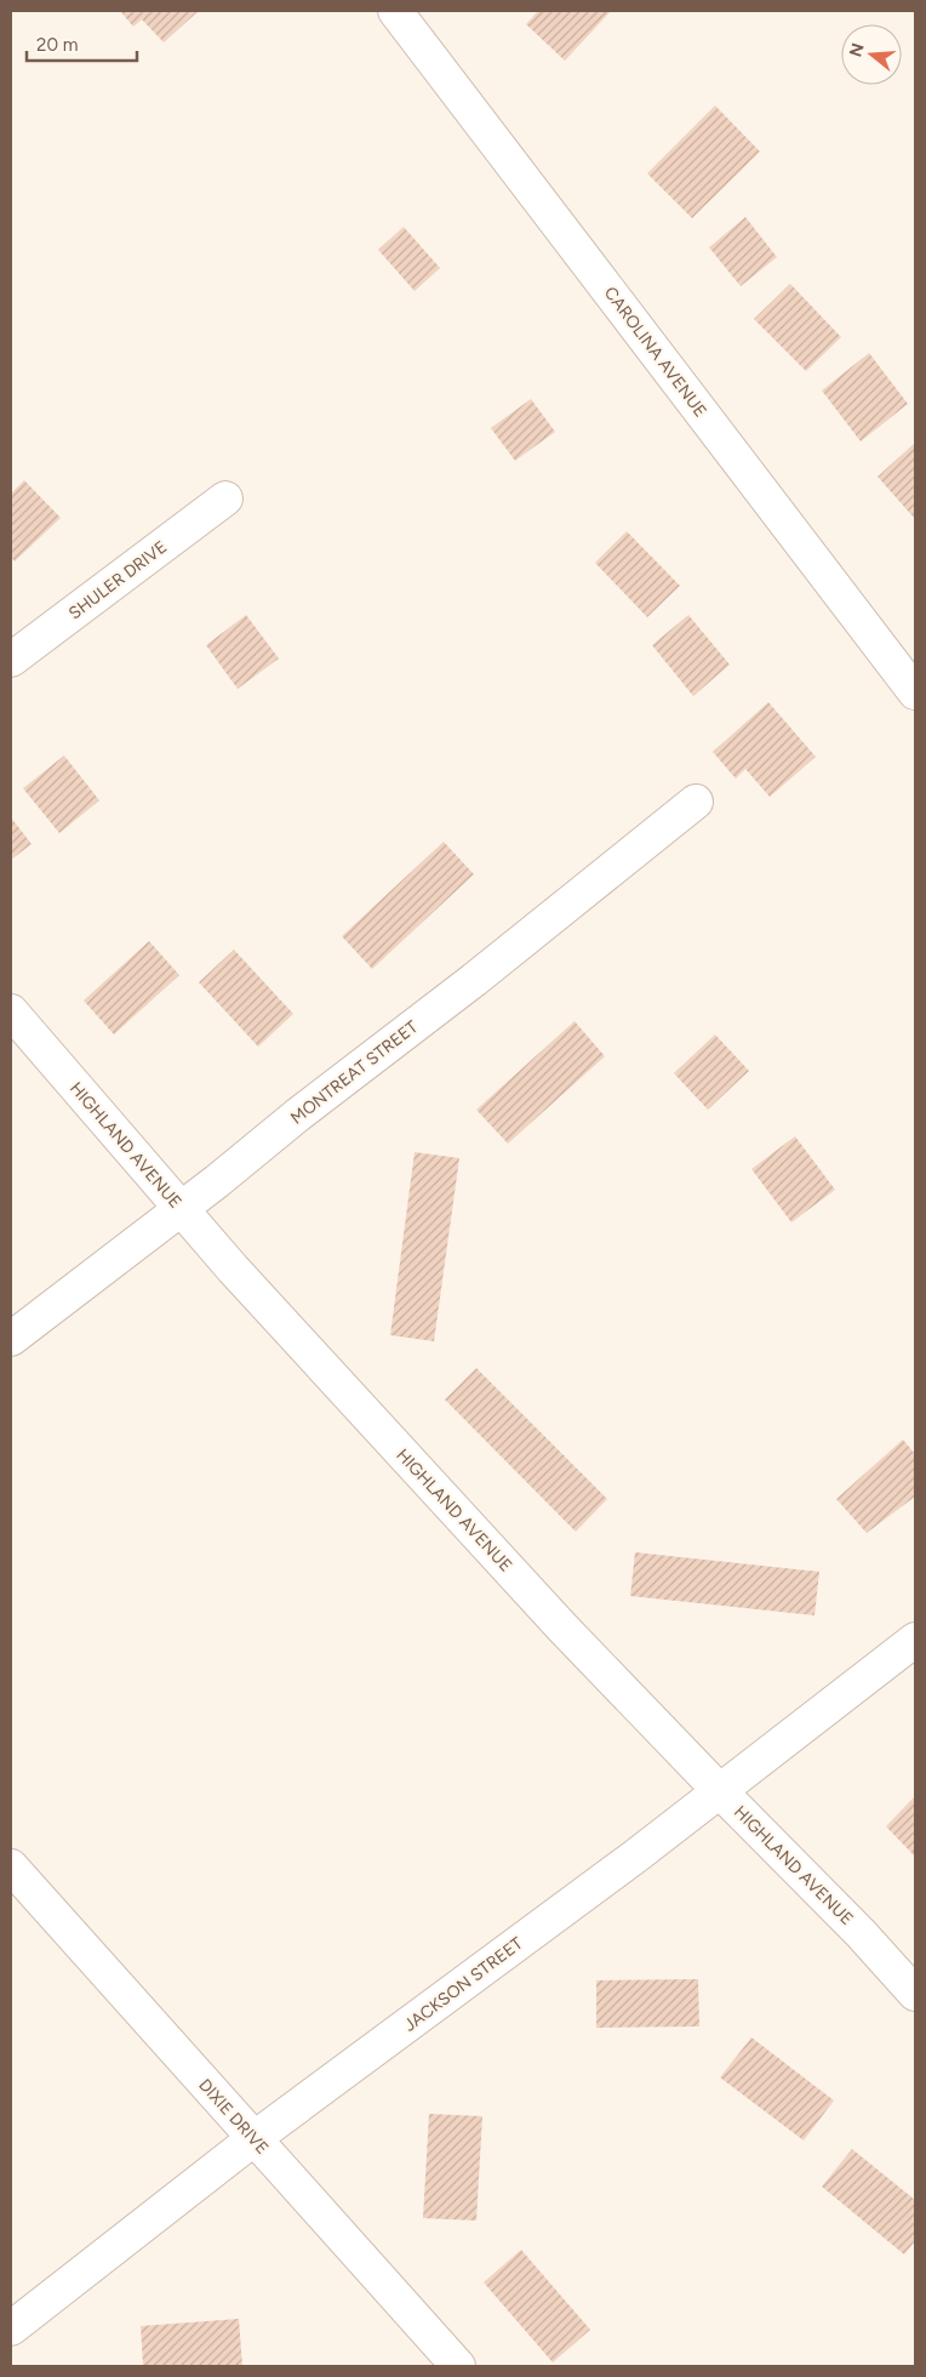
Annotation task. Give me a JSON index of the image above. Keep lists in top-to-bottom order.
{
  "streets": {
    "street": [
      "CAROLINA AVENUE",
      "SHULER DRIVE",
      "MONTREAT STREET",
      "HIGHLAND AVENUE",
      "JACKSON STREET",
      "DIXIE DRIVE"
    ]
  },
  "crossings": [
    ["MONTREAT STREET", "HIGHLAND AVENUE"],
    ["HIGHLAND AVENUE", "JACKSON STREET"],
    ["JACKSON STREET", "DIXIE DRIVE"]
  ],
  "scale_bar": "20 m",
  "north": "left"
}
